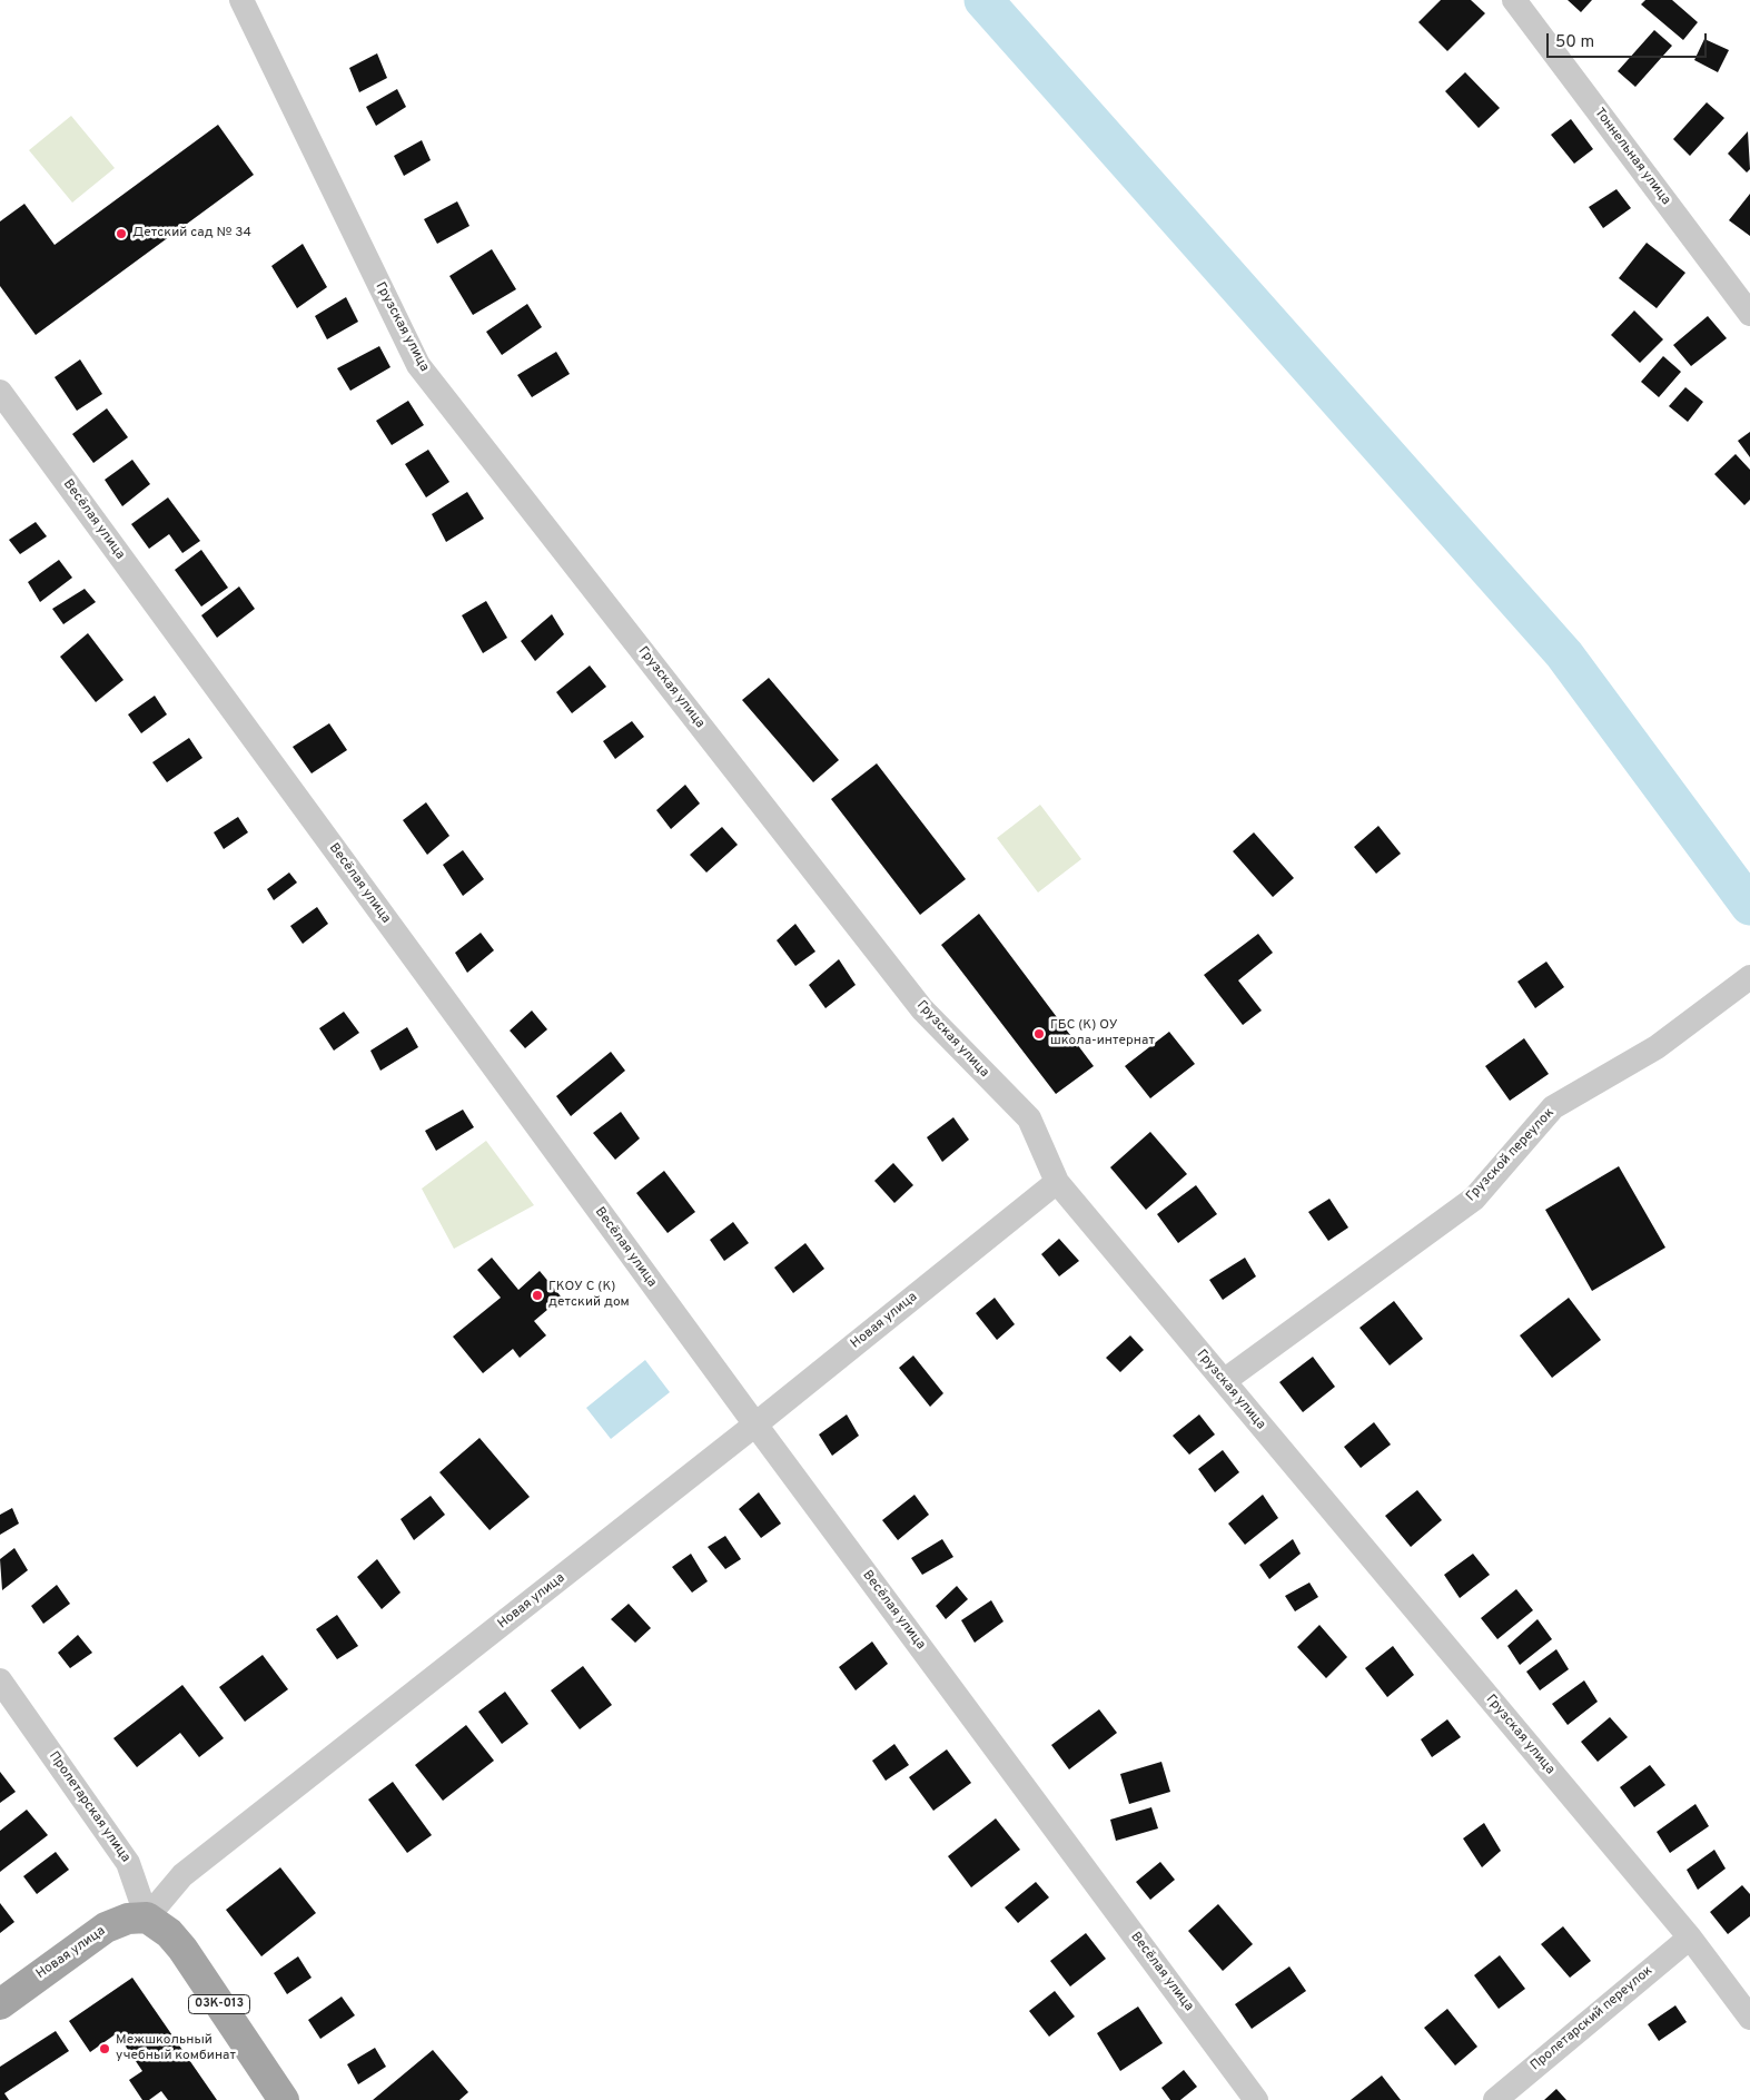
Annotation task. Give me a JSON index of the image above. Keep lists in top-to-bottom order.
{
  "streets": {
    "main road": ["Новая улица", "03К-013"],
    "street": [
      "Тоннельная улица",
      "Грузская улица",
      "Весёлая улица",
      "Грузской переулок",
      "Пролетарская улица",
      "Пролетарский переулок"
    ]
  },
  "crossings": [
    ["Грузская улица", "Грузской переулок"],
    ["Грузская улица", "Новая улица"],
    ["Грузская улица", "Пролетарский переулок"],
    ["Весёлая улица", "Новая улица"],
    ["Новая улица", "Пролетарская улица"],
    ["Новая улица", "03К-013"],
    ["Пролетарская улица", "03К-013"]
  ],
  "places": [
    "Детский сад № 34",
    "ГБС (К) ОУ школа-интернат",
    "ГКОУ С (К) детский дом",
    "Межшкольный учебный комбинат"
  ],
  "scale_bar": "50 m"
}
